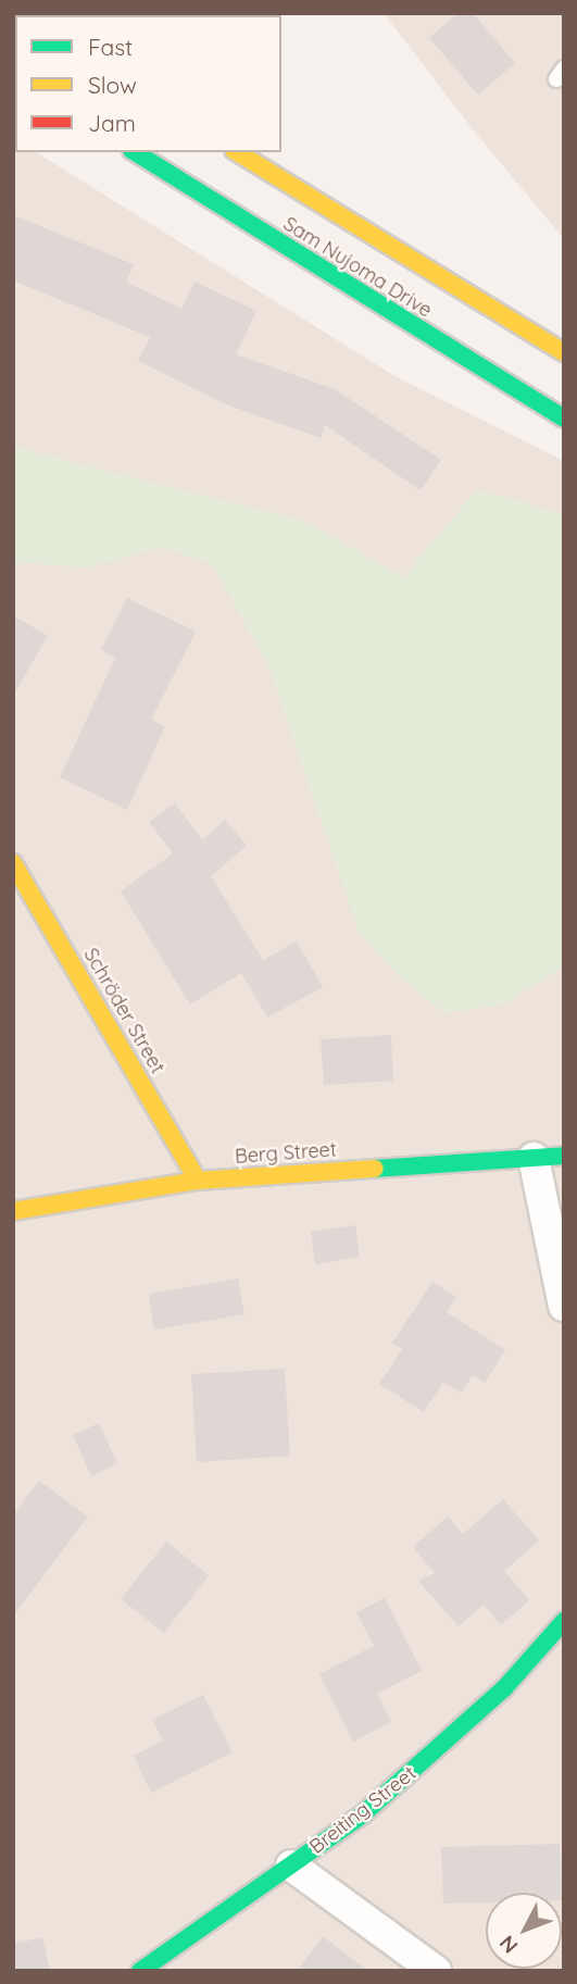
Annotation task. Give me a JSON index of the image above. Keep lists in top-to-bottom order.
{
  "streets": {
    "main road": [
      "Sam Nujoma Drive",
      "Schröder Street",
      "Berg Street",
      "Breiting Street"
    ]
  },
  "crossings": [
    ["Schröder Street", "Berg Street"]
  ],
  "legend": ["Fast", "Slow", "Jam"],
  "north": "bottom left"
}
